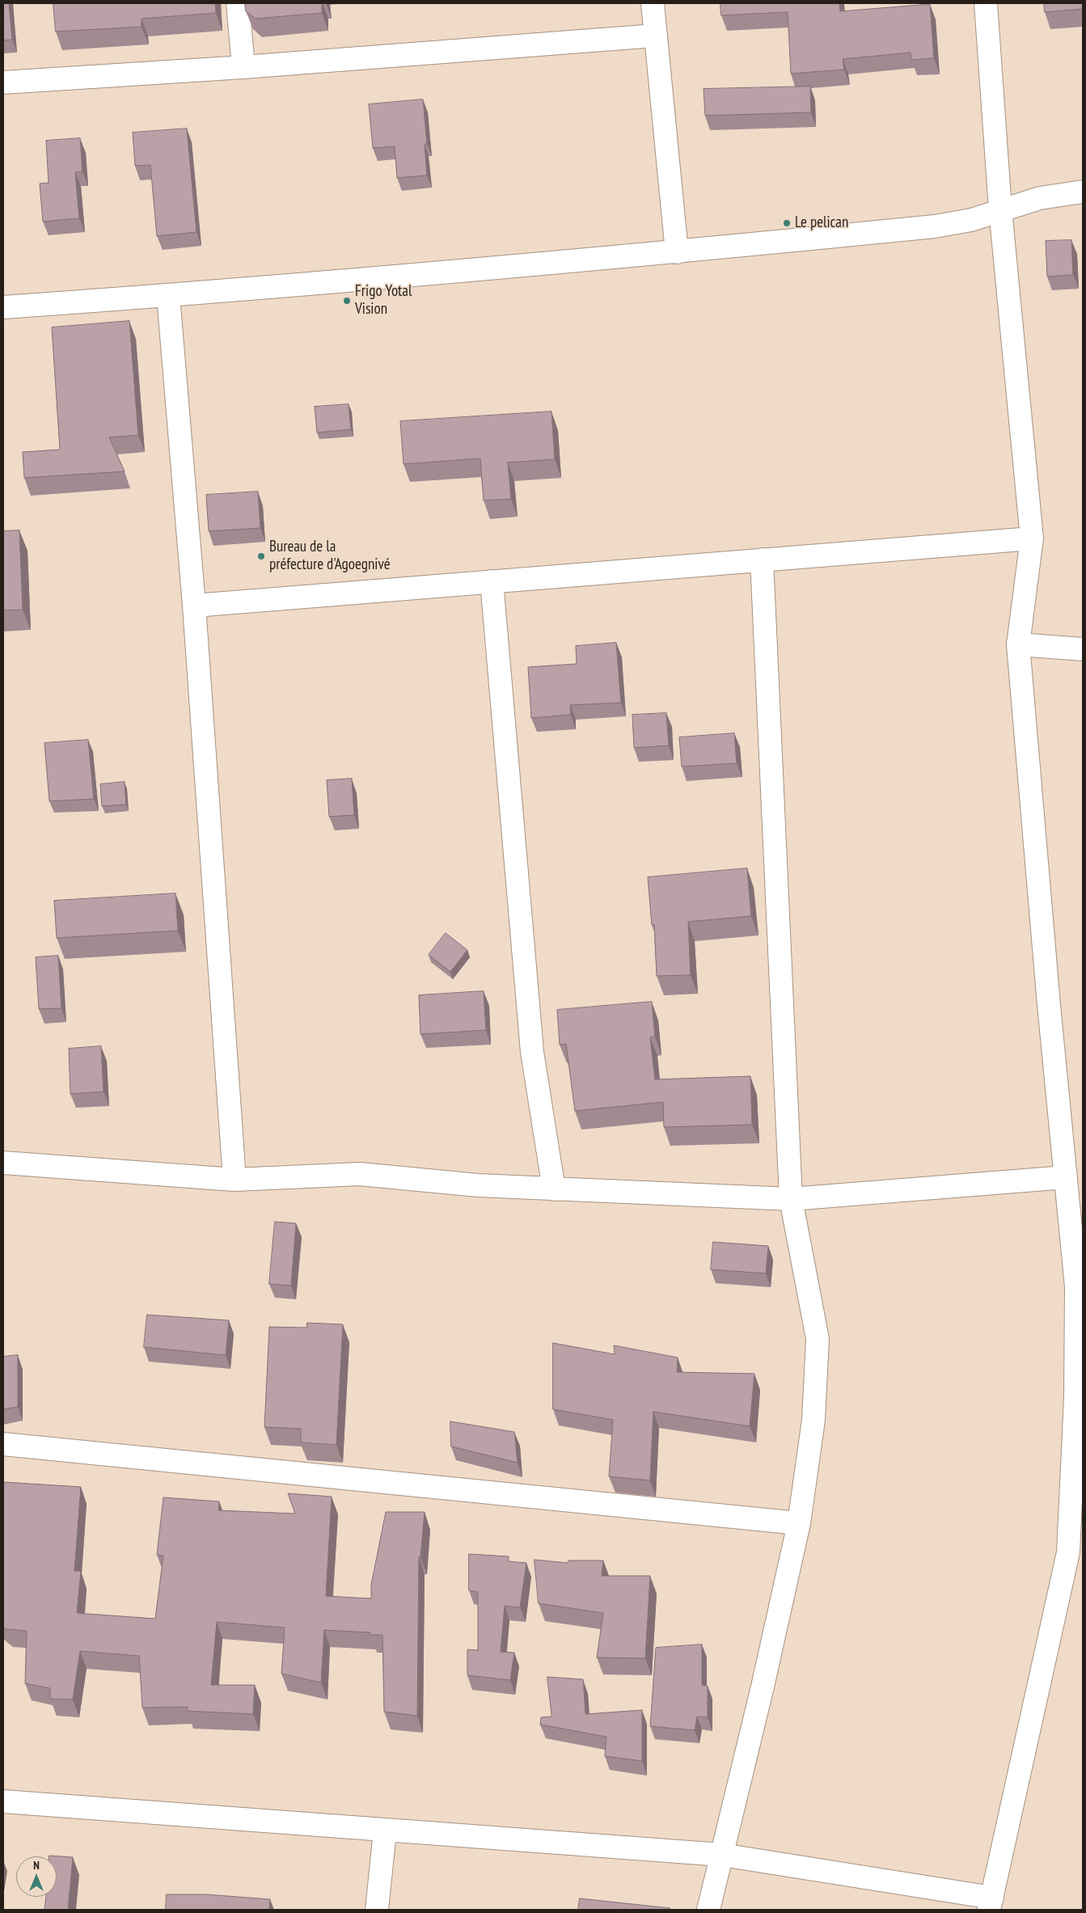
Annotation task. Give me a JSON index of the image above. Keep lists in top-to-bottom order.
{
  "places": ["Le pelican", "Frigo Yotal Vision", "Bureau de la préfecture d'Agoegnivé"],
  "north": "top"
}
